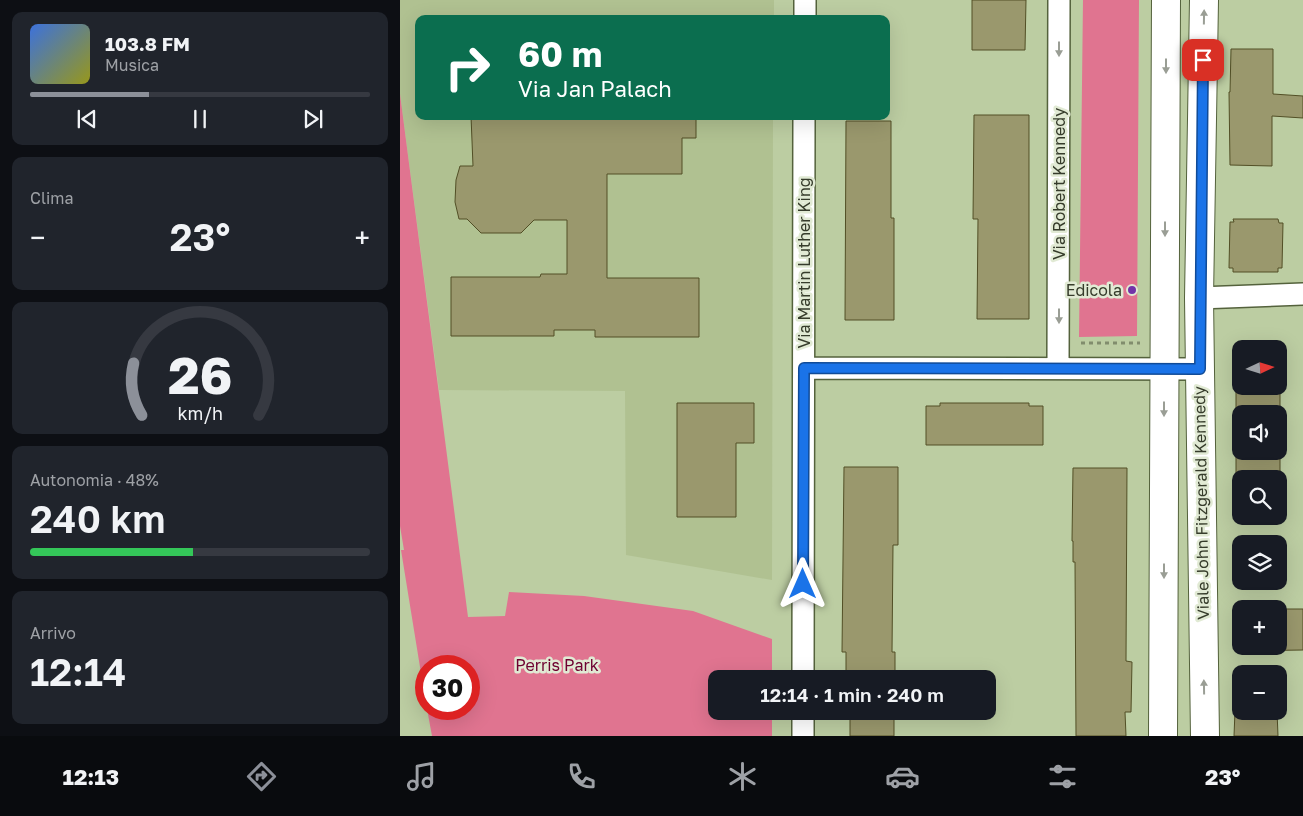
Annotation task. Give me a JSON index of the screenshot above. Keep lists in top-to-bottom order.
{
  "streets": {
    "main road": ["Viale John Fitzgerald Kennedy"],
    "street": ["Via Robert Kennedy", "Via Martin Luther King"]
  },
  "one_way": ["Via Robert Kennedy"],
  "parks": ["Perris Park"],
  "places": ["Edicola"],
  "north": "right",
  "page": {
    "turn": ["60 m", "Via Jan Palach"],
    "song": ["103.8 FM", "Musica"],
    "tile": [
      "Clima",
      ["Autonomia · 48%", "240 km"],
      ["Arrivo", "12:14"]
    ],
    "heat": ["−", "23°", "+"],
    "map_buttons": ["+", "−"],
    "limit": "30",
    "trip": "12:14 · 1 min · 240 m",
    "tabs": ["12:13", "23°"],
    "gauge": ["26", "km/h"]
  }
}
